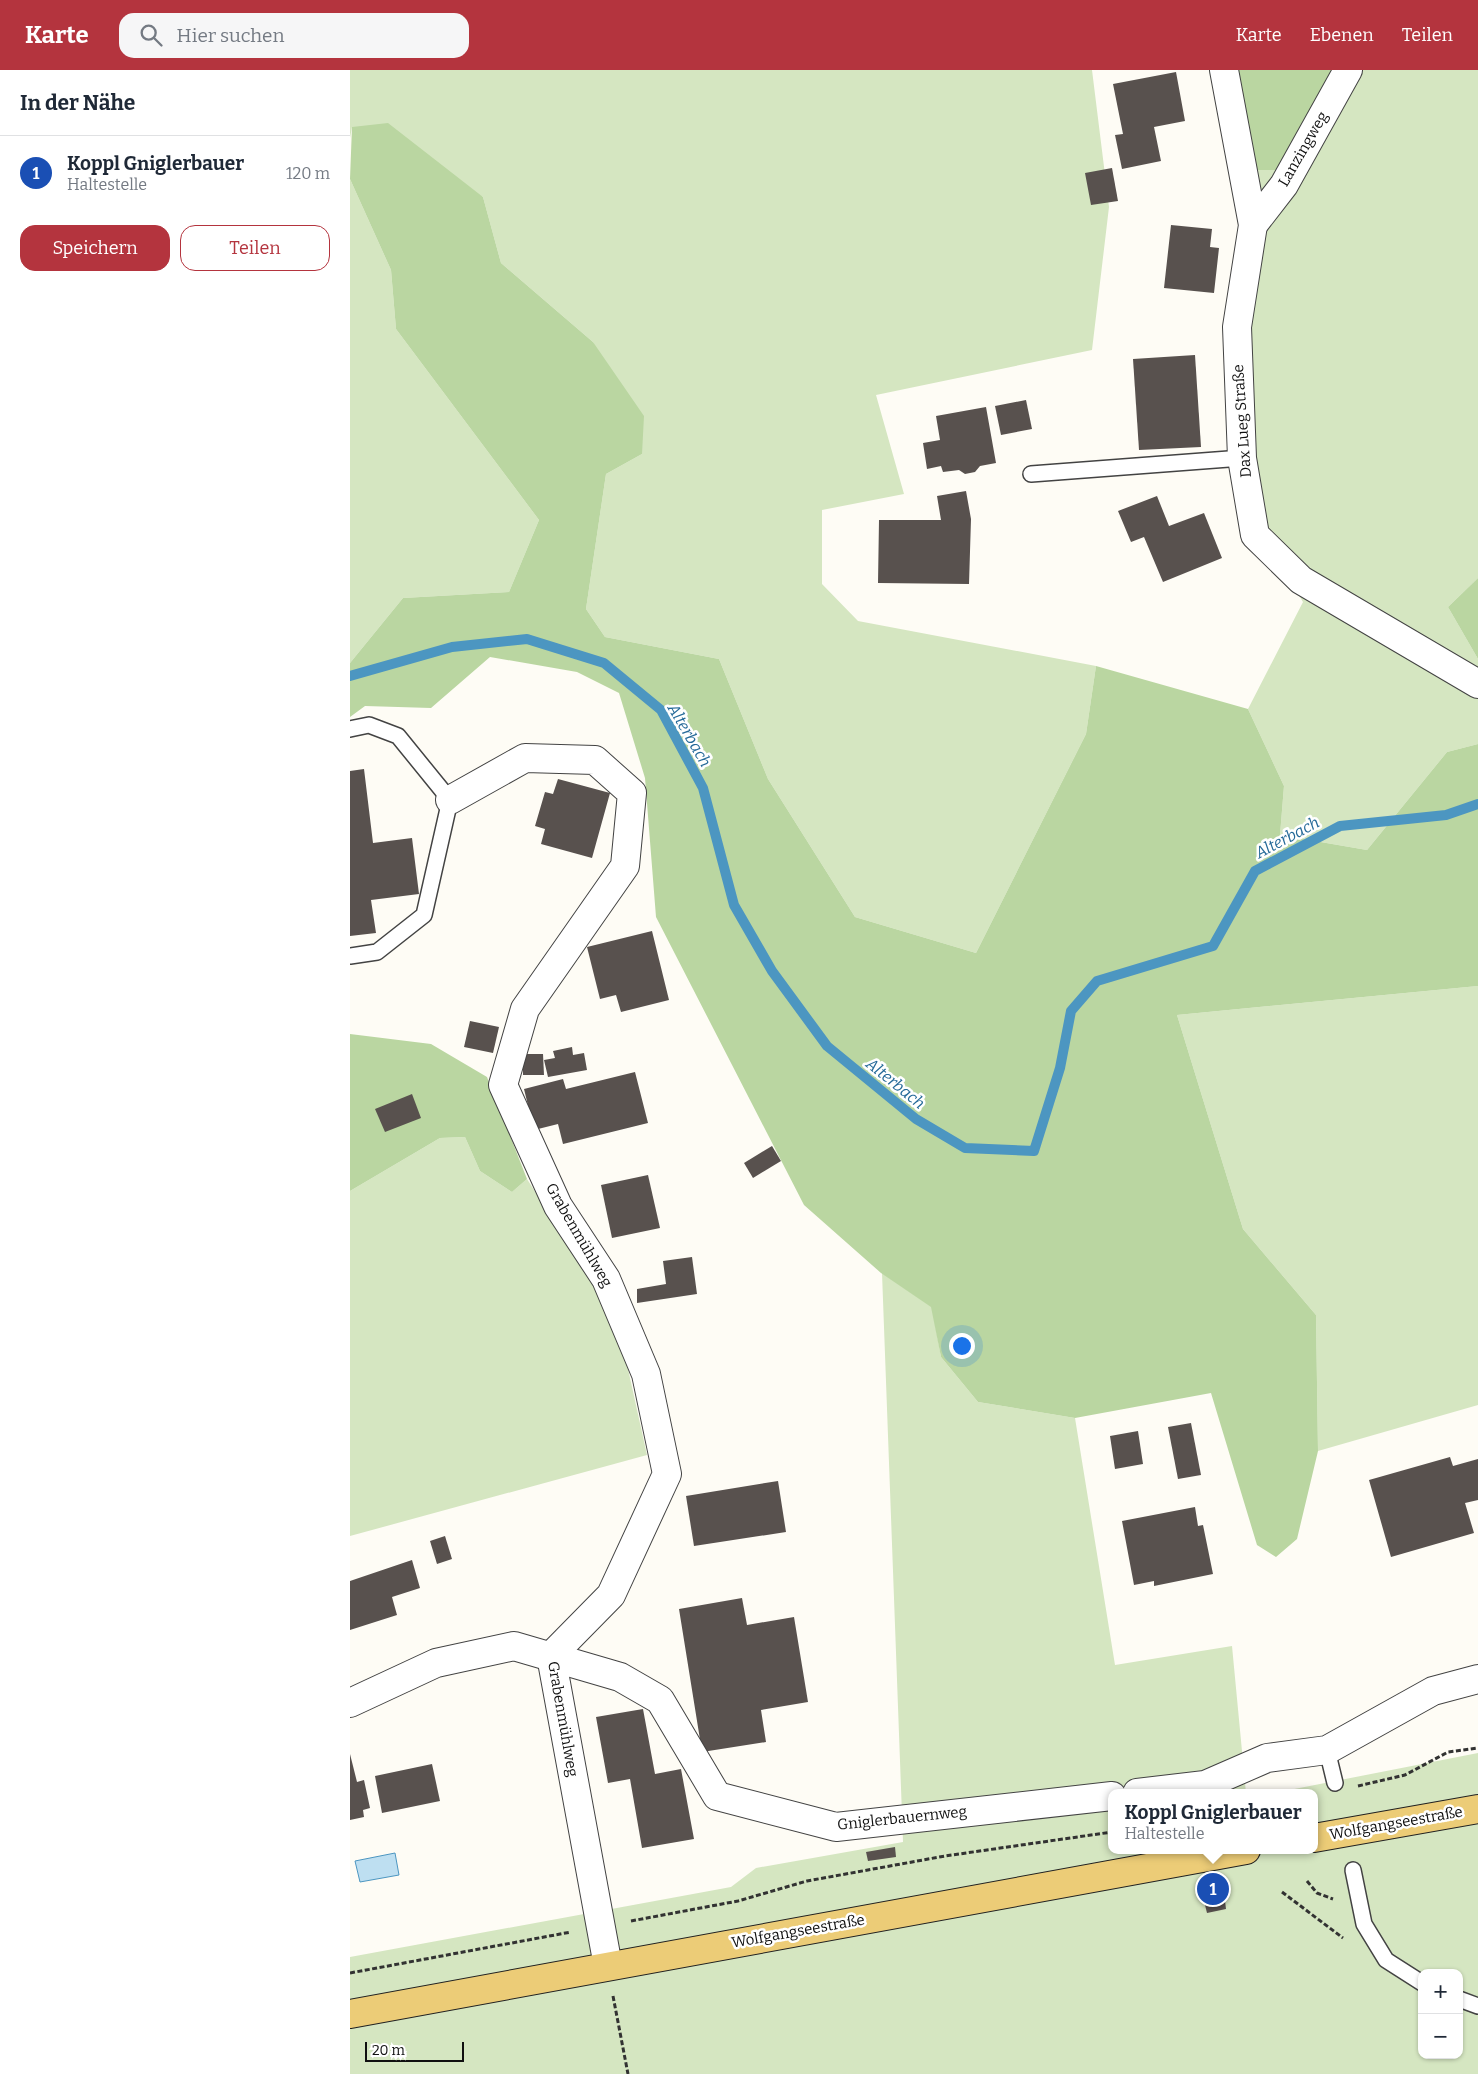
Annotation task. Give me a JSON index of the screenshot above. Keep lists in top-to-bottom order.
{
  "streets": {
    "main road": ["Wolfgangseestraße"],
    "street": [
      "Lanzingweg",
      "Dax Lueg Straße",
      "Grabenmühlweg",
      "Gniglerbauernweg"
    ]
  },
  "crossings": [
    ["Lanzingweg", "Dax Lueg Straße"],
    ["Grabenmühlweg", "Gniglerbauernweg"],
    ["Grabenmühlweg", "Wolfgangseestraße"]
  ],
  "water": ["Alterbach"],
  "scale_bar": "20 m",
  "page": {
    "header": "Karte",
    "search": "Hier suchen",
    "nav": ["Karte", "Ebenen", "Teilen"],
    "heading": "In der Nähe",
    "list": [
      {
        "mark": "1",
        "name": "Koppl Gniglerbauer",
        "note": "Haltestelle",
        "value": "120 m"
      }
    ],
    "buttons": ["Speichern", "Teilen"],
    "popup": ["Koppl Gniglerbauer", "Haltestelle"],
    "pins": "1",
    "map_buttons": ["+", "−"],
    "scale": "20 m"
  }
}
